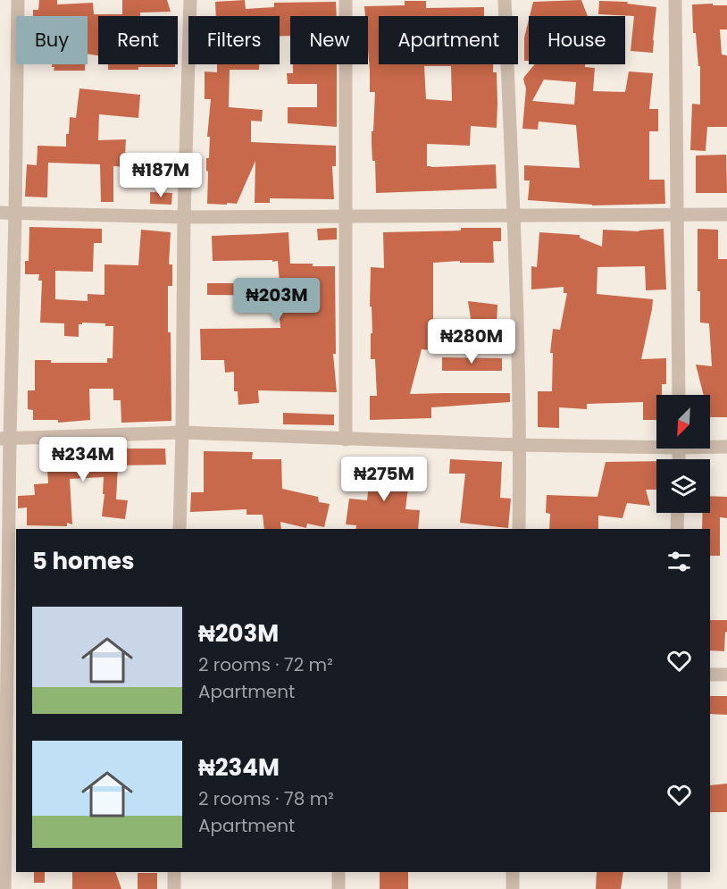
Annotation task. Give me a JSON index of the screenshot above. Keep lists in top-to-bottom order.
{
  "north": "bottom left",
  "page": {
    "chip": [
      "Buy",
      "Rent",
      "Filters",
      "New",
      "Apartment",
      "House"
    ],
    "price": [
      "₦187M",
      "₦203M",
      "₦280M",
      "₦234M",
      "₦275M"
    ],
    "heading": "5 homes",
    "list": [
      {
        "name": "₦203M",
        "note": "2 rooms · 72 m² · Apartment"
      },
      {
        "name": "₦234M",
        "note": "2 rooms · 78 m² · Apartment"
      }
    ]
  }
}
